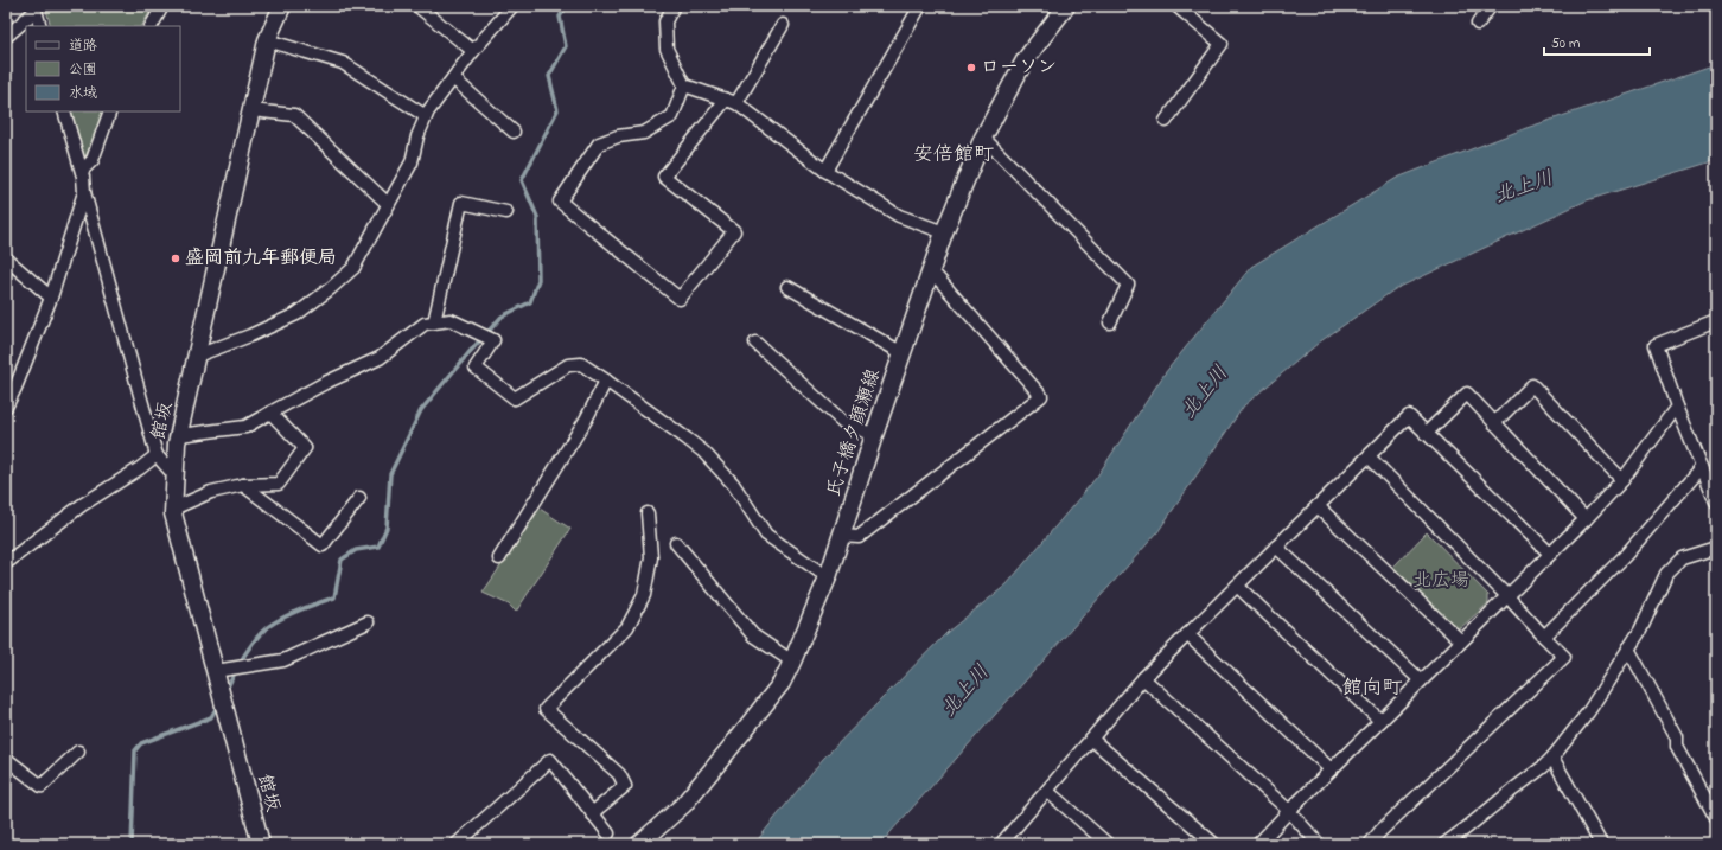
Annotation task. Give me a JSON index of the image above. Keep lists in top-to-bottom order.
{
  "streets": {
    "main road": ["館坂", "氏子橋夕顔瀬線"]
  },
  "districts": ["安倍館町", "館向町"],
  "water": ["北上川"],
  "parks": ["北広場"],
  "places": ["ローソン", "盛岡前九年郵便局"],
  "legend": ["道路", "公園", "水域"],
  "scale_bar": "50 m"
}
